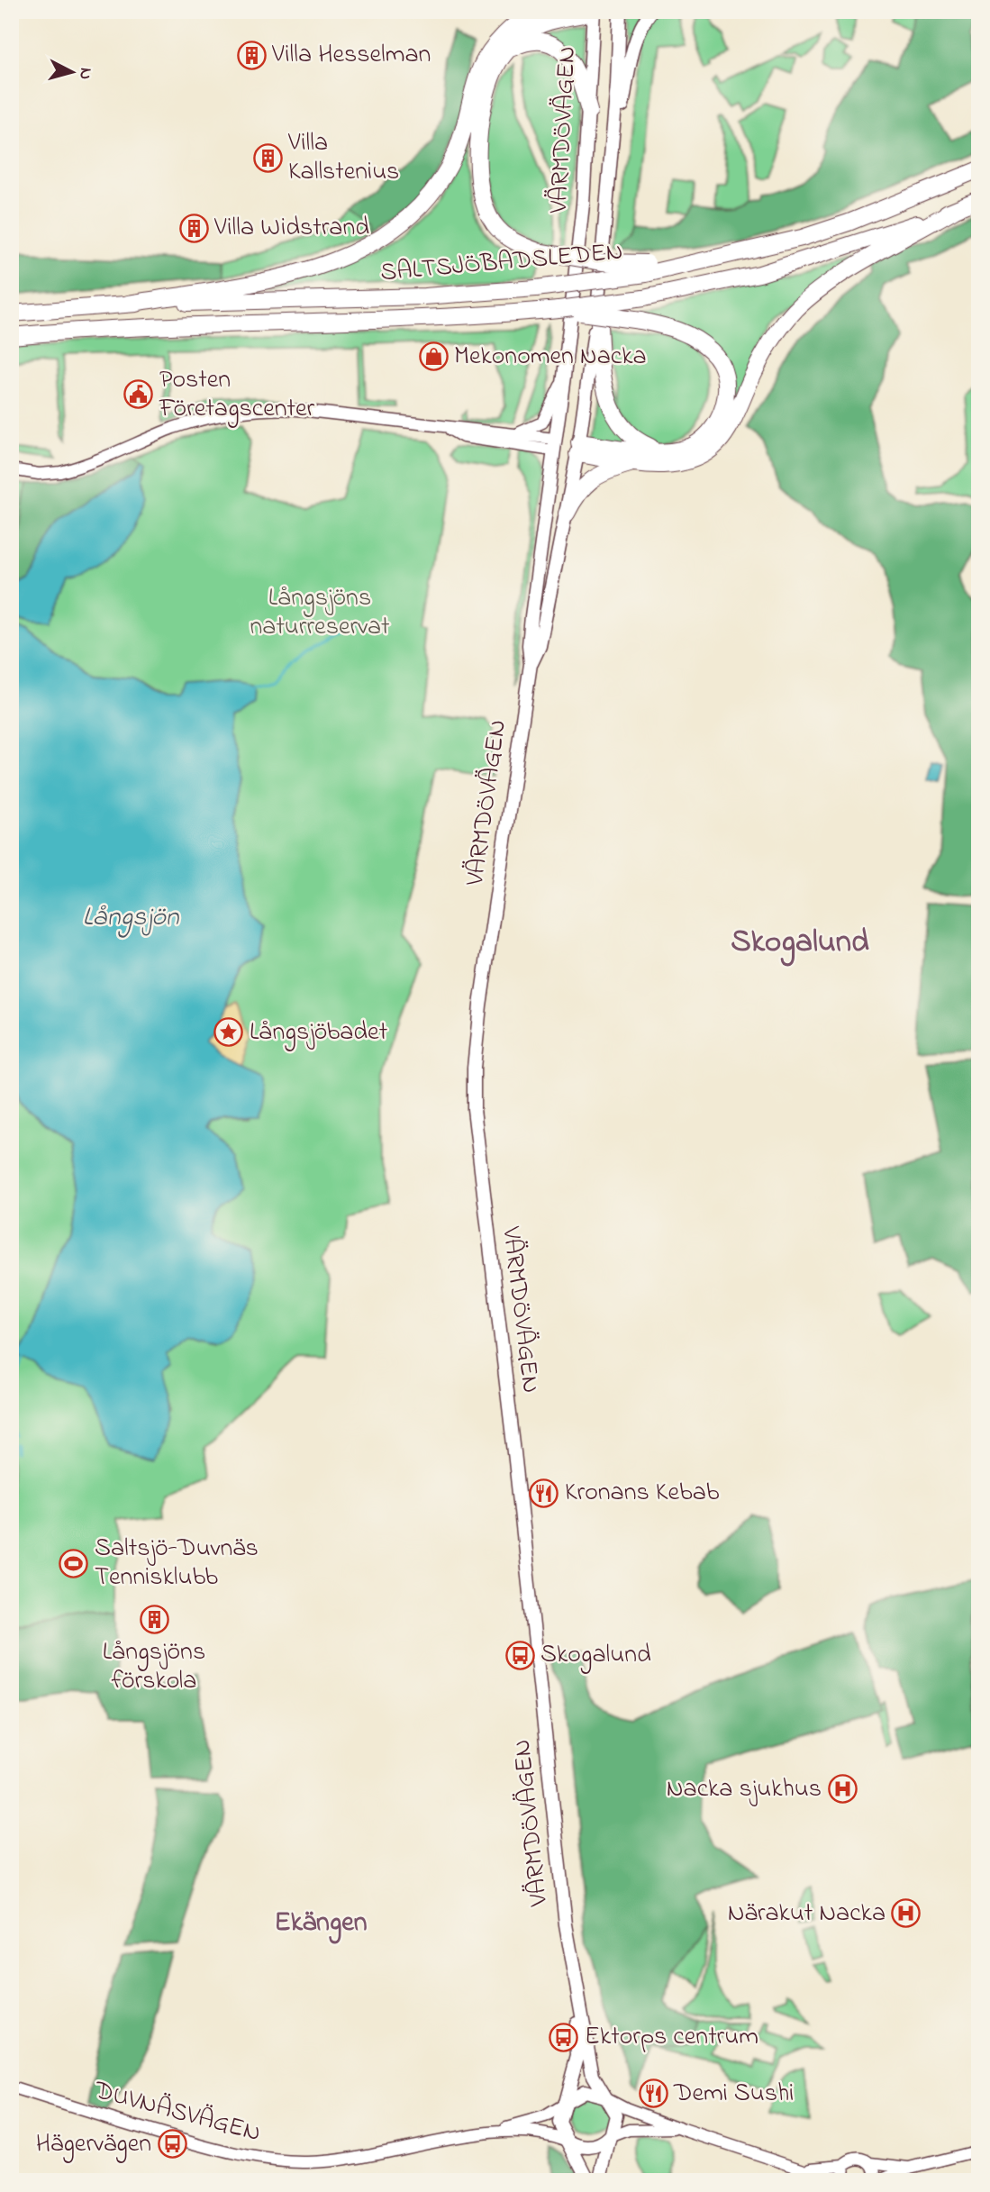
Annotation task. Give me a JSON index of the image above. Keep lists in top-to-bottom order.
{
  "streets": {
    "highway": ["SALTSJÖBADSLEDEN"],
    "main road": ["VÄRMDÖVÄGEN"],
    "street": ["DUVNÄSVÄGEN"]
  },
  "crossings": [
    ["VÄRMDÖVÄGEN", "DUVNÄSVÄGEN"]
  ],
  "districts": ["Skogalund", "Ekängen"],
  "water": ["Långsjön"],
  "parks": ["Långsjöns naturreservat"],
  "places": {
    "building": [
      "Villa Hesselman",
      "Villa Kallstenius",
      "Villa Widstrand",
      "Långsjöns förskola"
    ],
    "shop": ["Mekonomen Nacka"],
    "public building": ["Posten Företagscenter"],
    "place": ["Långsjöbadet"],
    "restaurant": ["Kronans Kebab", "Demi Sushi"],
    "sports": ["Saltsjö-Duvnäs Tennisklubb"],
    "bus stop": ["Skogalund", "Ektorps centrum", "Hägervägen"],
    "hospital": ["Nacka sjukhus", "Närakut Nacka"]
  },
  "north": "right"
}
